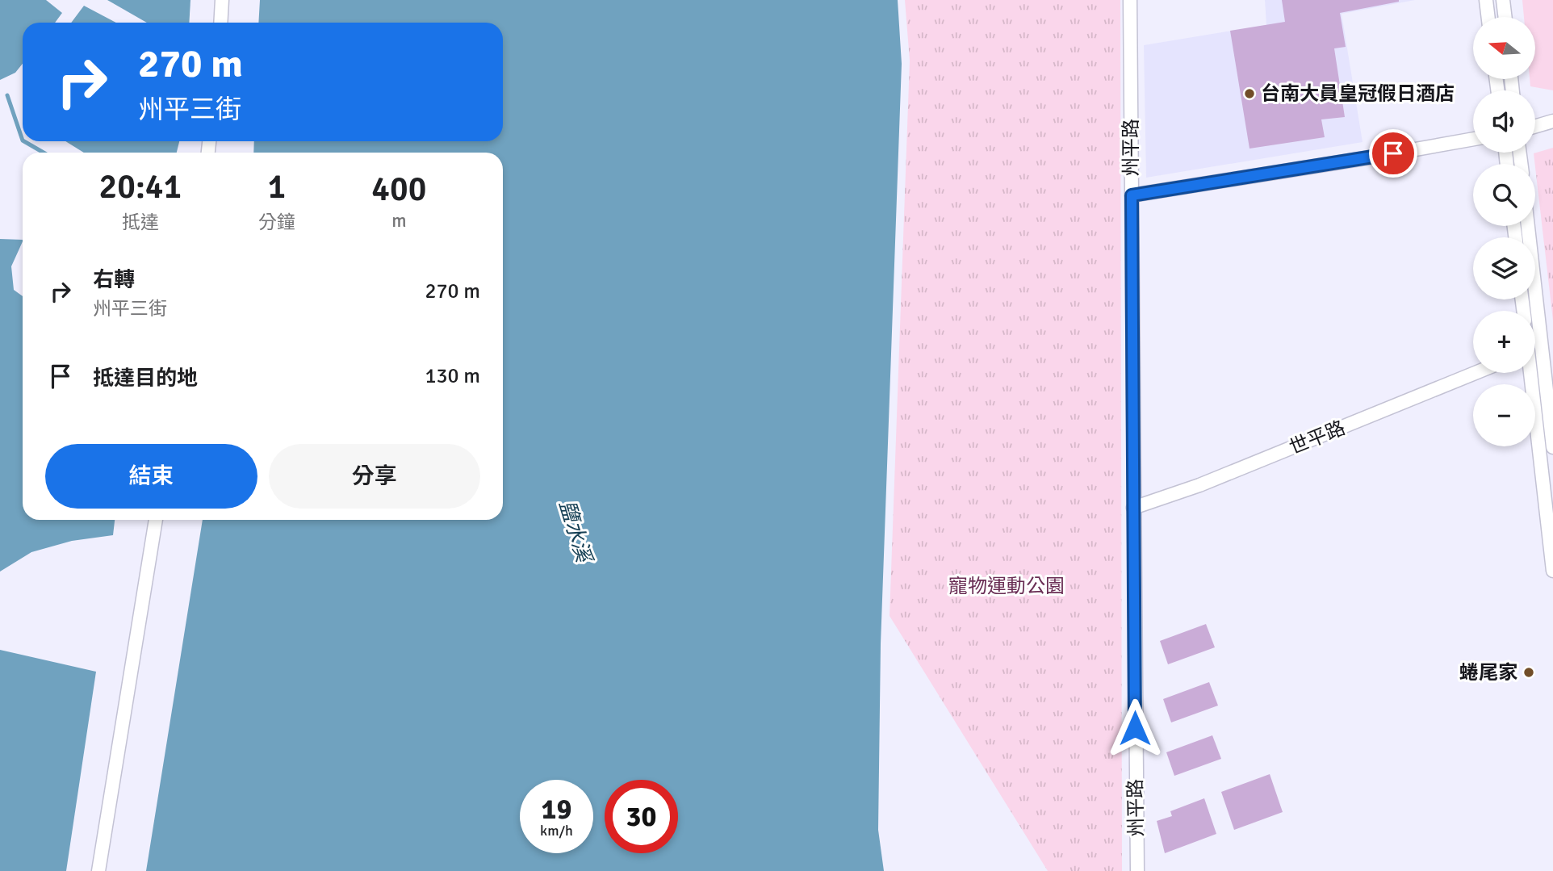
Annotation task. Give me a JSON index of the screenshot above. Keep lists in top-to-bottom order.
{
  "streets": {
    "street": ["州平路", "世平路"]
  },
  "crossings": [
    ["州平路", "世平路"]
  ],
  "water": ["鹽水溪"],
  "parks": ["寵物運動公園"],
  "places": ["台南大員皇冠假日酒店", "蜷尾家"],
  "north": "left",
  "page": {
    "map_buttons": ["+", "−"],
    "turn": ["270 m", "州平三街"],
    "eta": [
      "20:41",
      "抵達",
      "1",
      "分鐘",
      "400",
      "m"
    ],
    "list": [
      {
        "name": "右轉",
        "note": "州平三街",
        "value": "270 m"
      },
      {
        "name": "抵達目的地",
        "value": "130 m"
      }
    ],
    "buttons": ["結束", "分享"],
    "speed": "19 km/h",
    "limit": "30"
  }
}
